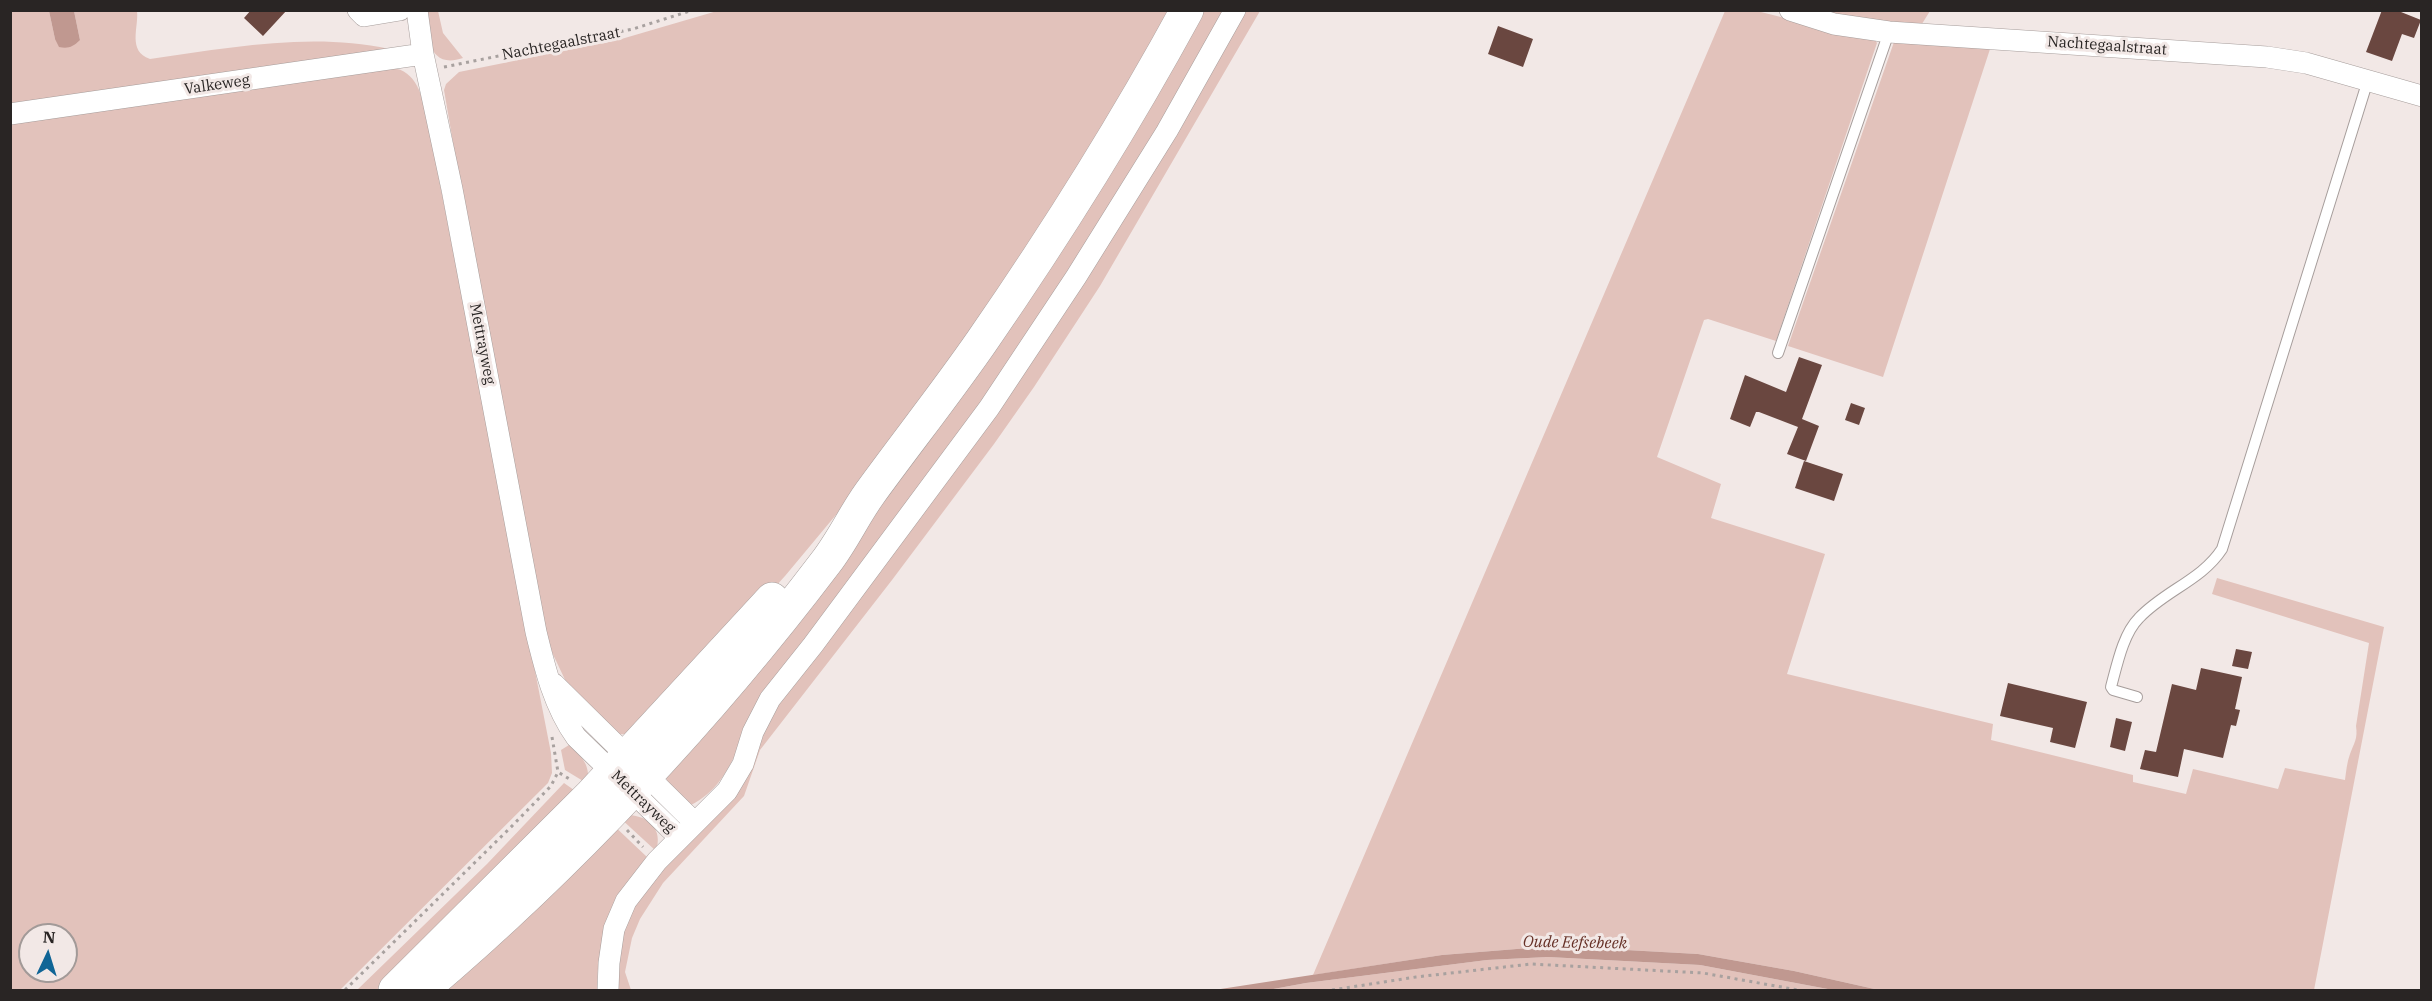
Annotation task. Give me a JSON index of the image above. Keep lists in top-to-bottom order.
{
  "streets": {
    "street": ["Nachtegaalstraat", "Valkeweg", "Mettrayweg"]
  },
  "crossings": [
    ["Nachtegaalstraat", "Valkeweg"],
    ["Nachtegaalstraat", "Mettrayweg"],
    ["Valkeweg", "Mettrayweg"]
  ],
  "water": ["Oude Eefsebeek"],
  "north": "top"
}
